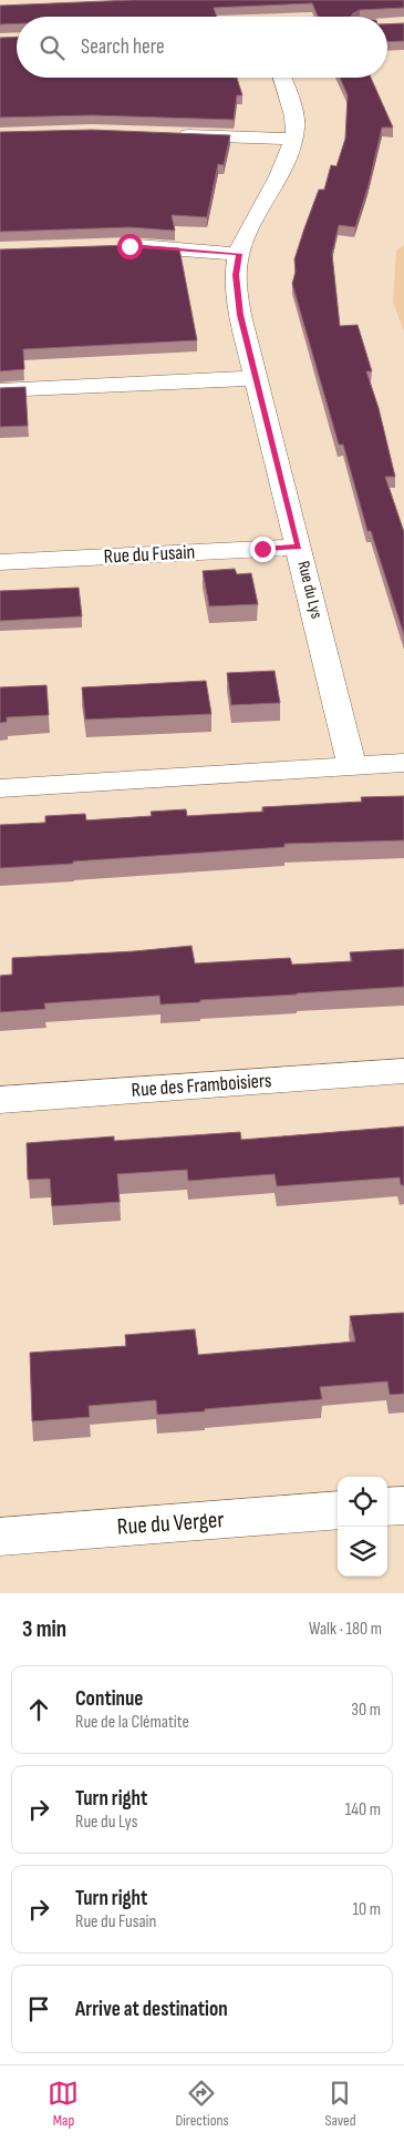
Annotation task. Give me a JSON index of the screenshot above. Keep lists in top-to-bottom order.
{
  "streets": {
    "street": [
      "Rue du Fusain",
      "Rue du Lys",
      "Rue des Framboisiers",
      "Rue du Verger"
    ]
  },
  "crossings": [
    ["Rue du Fusain", "Rue du Lys"]
  ],
  "page": {
    "search": "Search here",
    "heading": ["3 min", "Walk · 180 m"],
    "list": [
      ["Continue", "Rue de la Clématite", "30 m"],
      ["Turn right", "Rue du Lys", "140 m"],
      ["Turn right", "Rue du Fusain", "10 m"],
      "Arrive at destination"
    ],
    "nav": ["Map", "Directions", "Saved"]
  }
}
